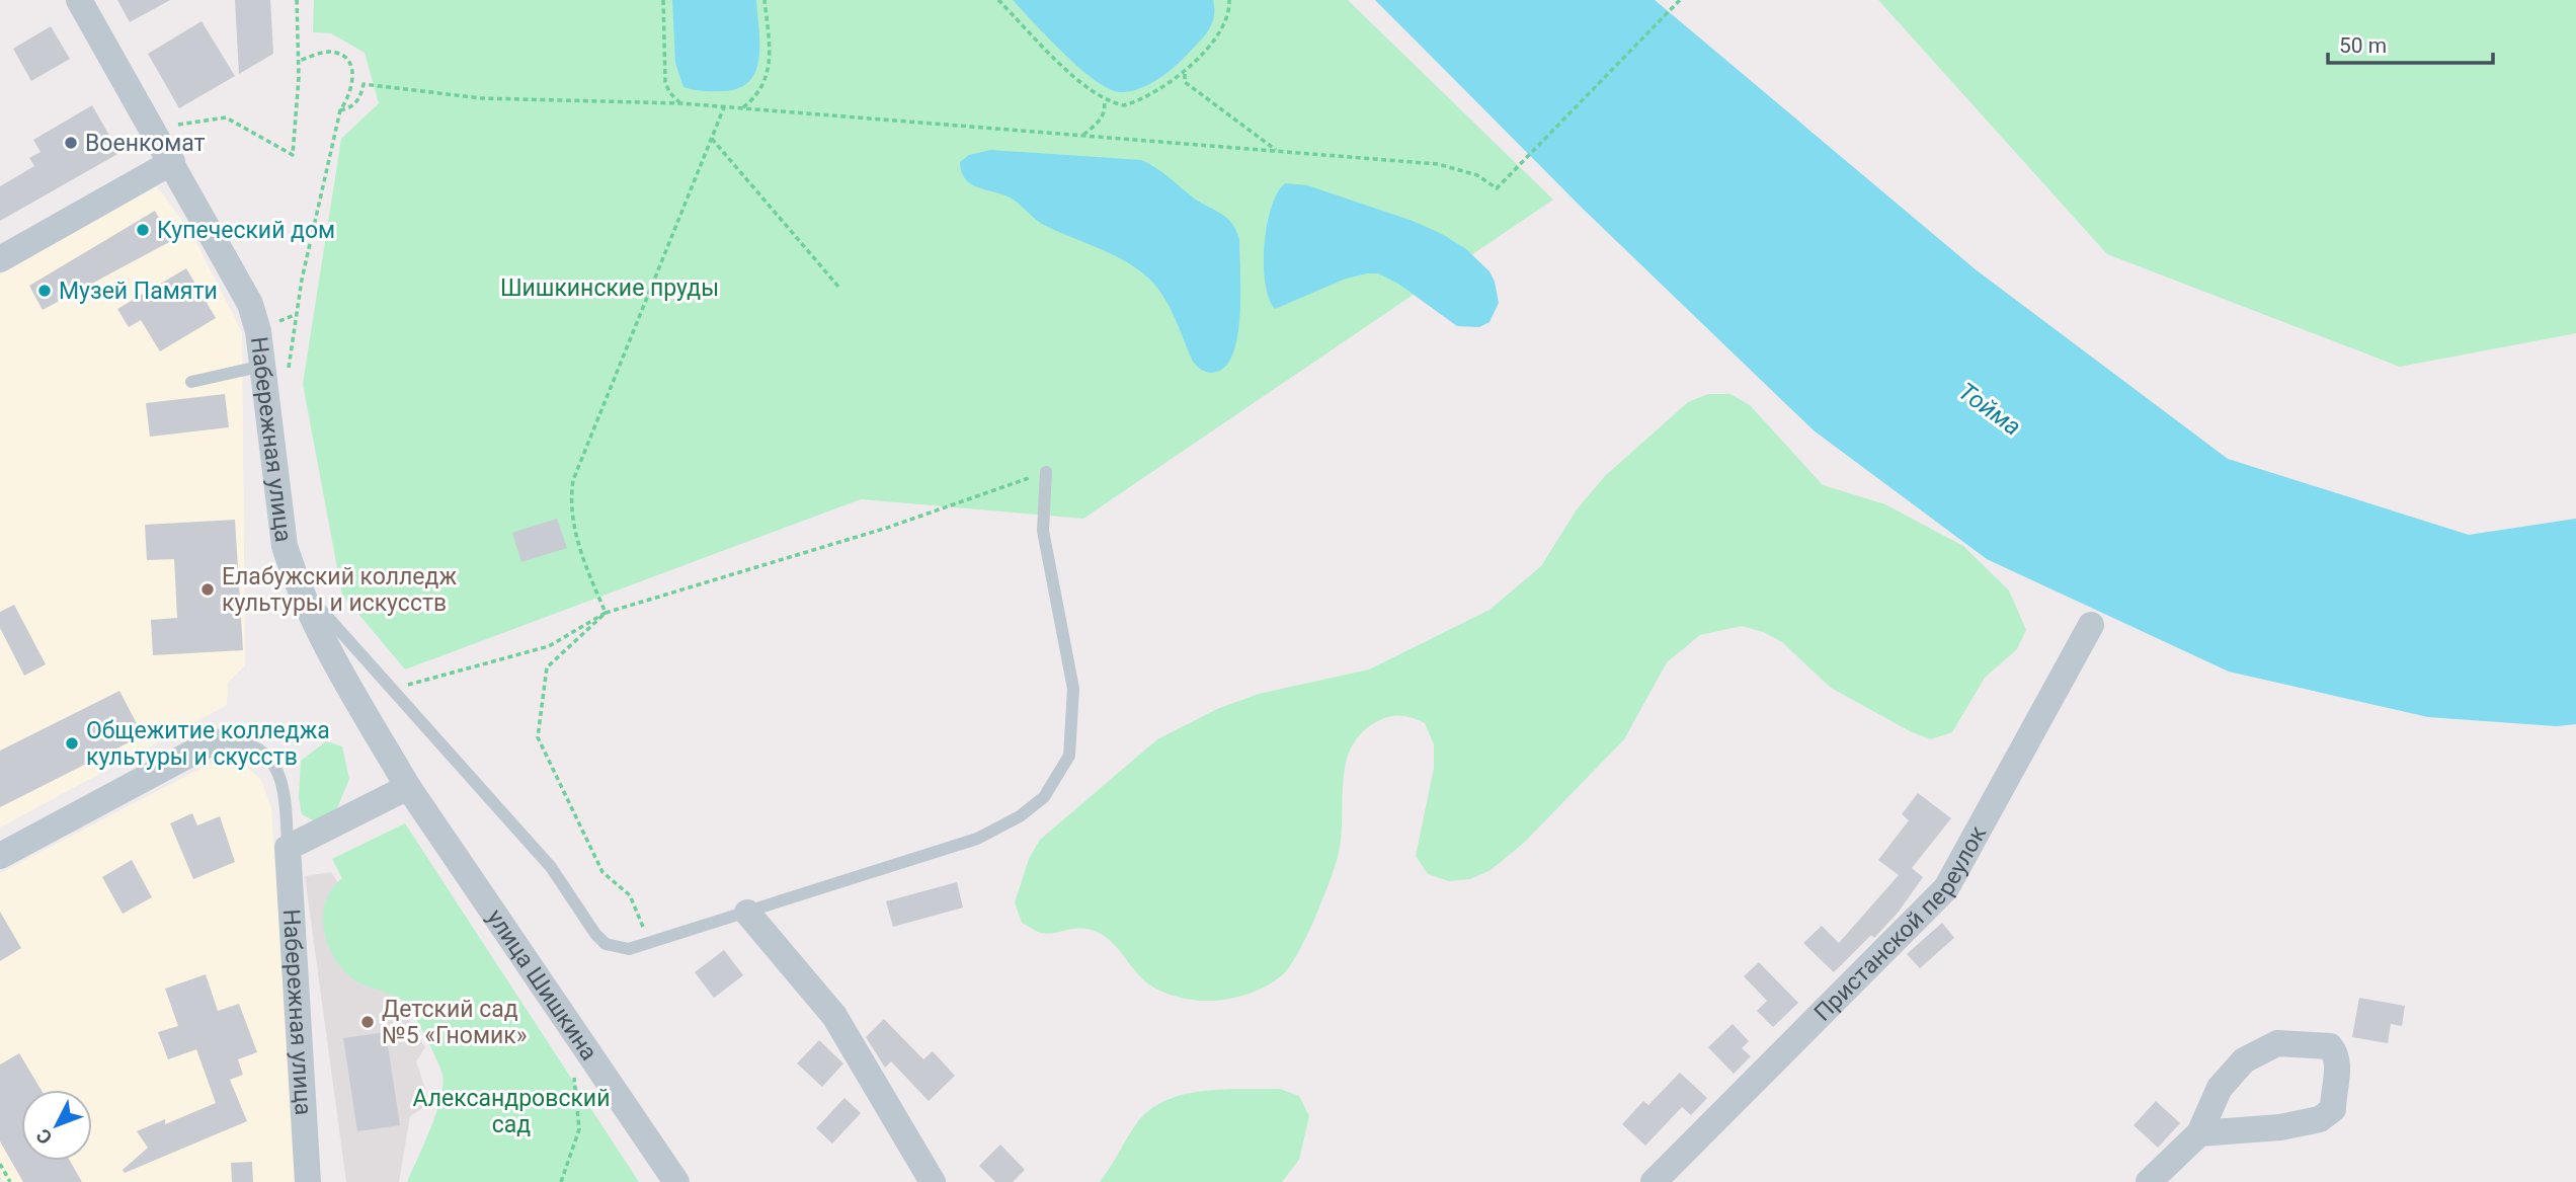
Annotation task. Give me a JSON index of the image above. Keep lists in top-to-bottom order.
{
  "streets": {
    "street": ["Набережная улица", "Пристанской переулок", "улица Шишкина"]
  },
  "crossings": [
    ["Набережная улица", "улица Шишкина"]
  ],
  "water": ["Тойма"],
  "parks": ["Шишкинские пруды", "Александровский сад"],
  "places": [
    "Военкомат",
    "Купеческий дом",
    "Музей Памяти",
    "Елабужский колледж культуры и искусств",
    "Общежитие колледжа культуры и скусств",
    "Детский сад №5 «Гномик»"
  ],
  "scale_bar": "50 m",
  "north": "bottom left"
}
